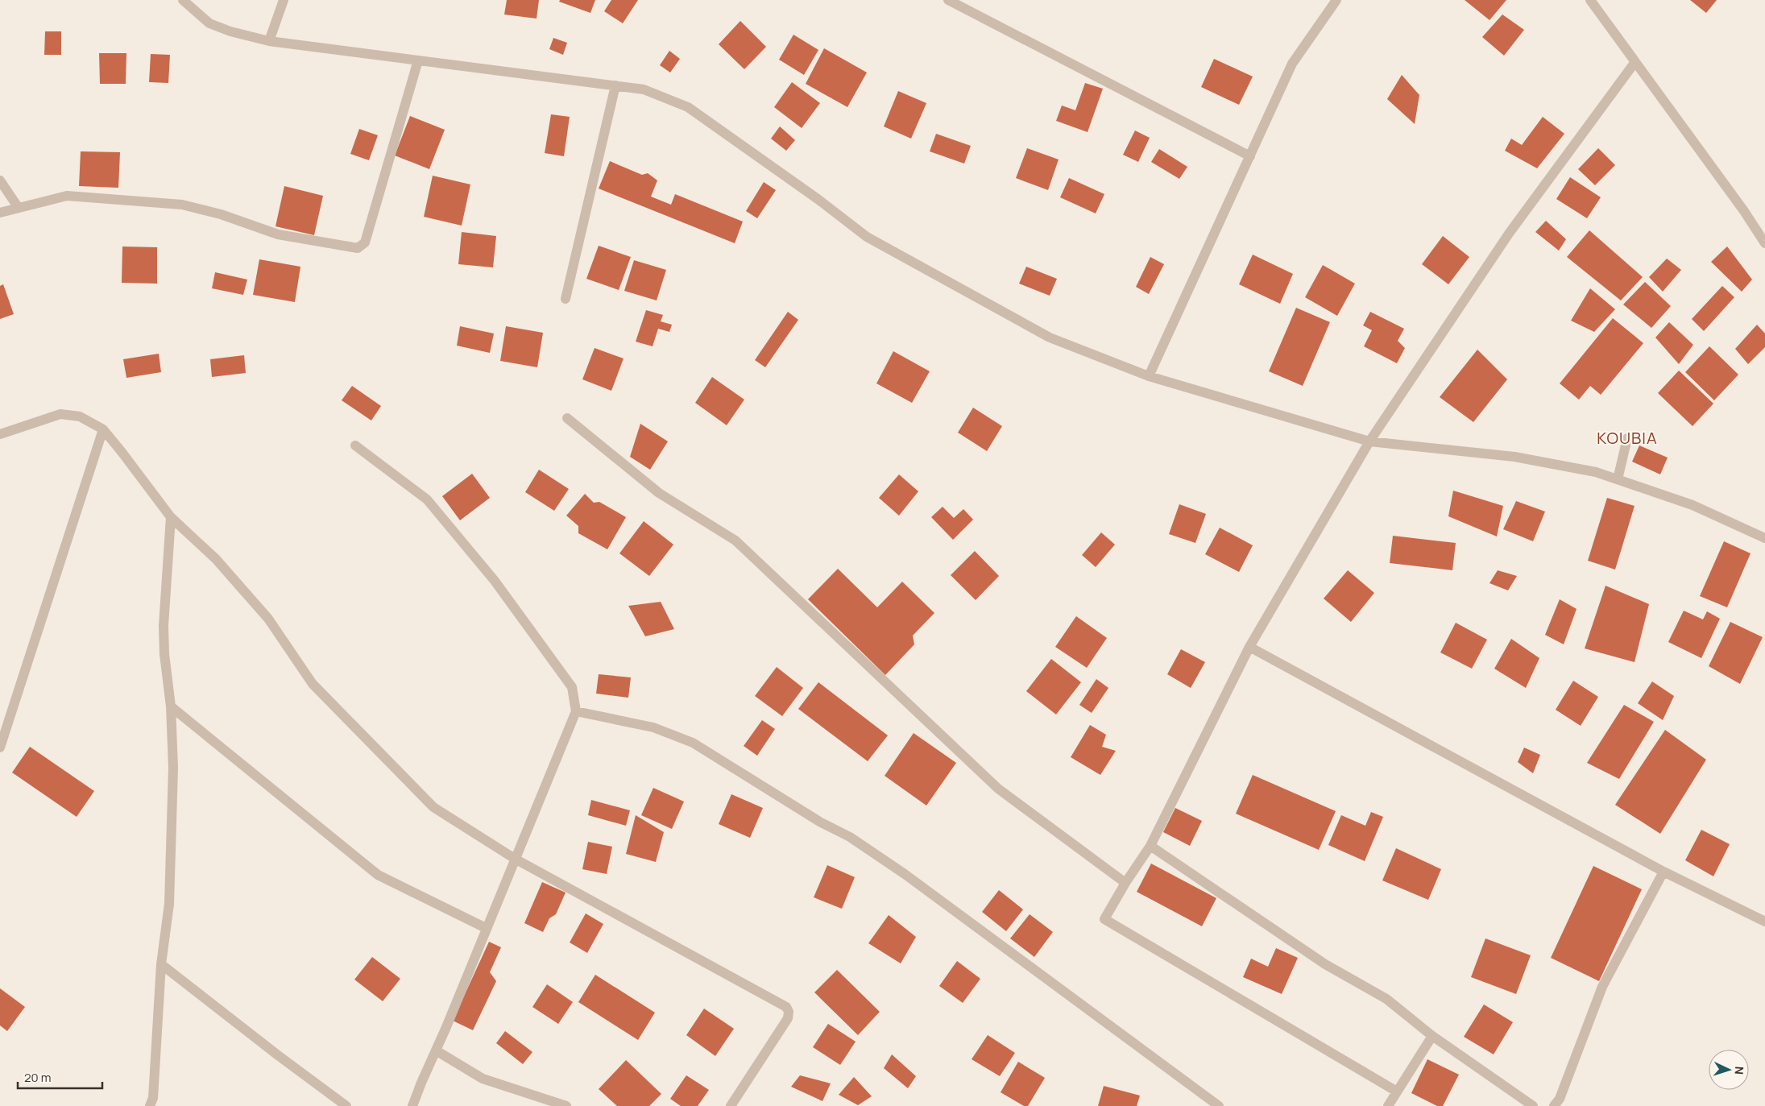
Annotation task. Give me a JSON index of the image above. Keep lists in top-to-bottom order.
{
  "districts": ["KOUBIA"],
  "scale_bar": "20 m",
  "north": "right"
}
